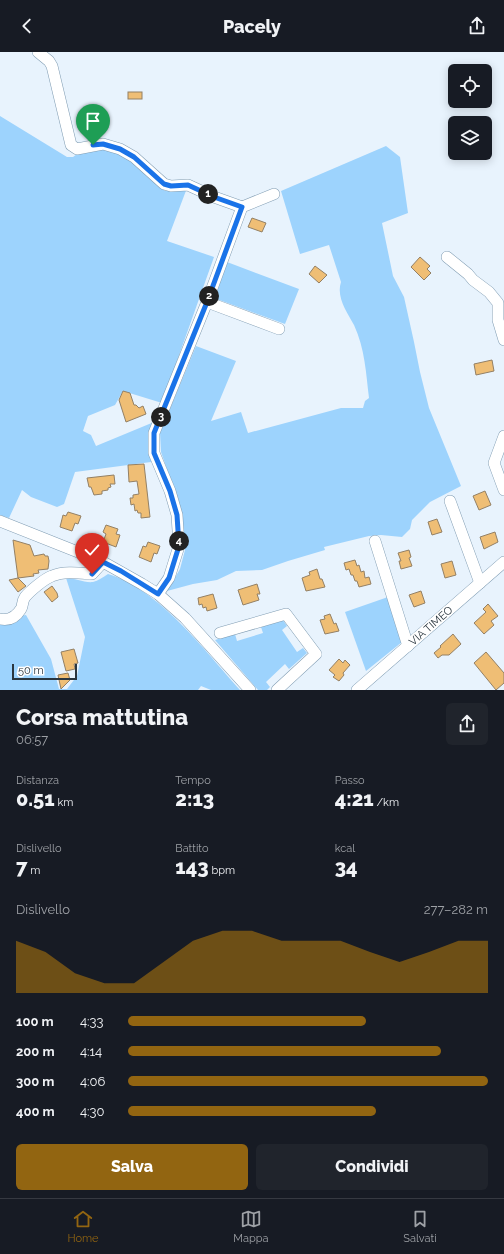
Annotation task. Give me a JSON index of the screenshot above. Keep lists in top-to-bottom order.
{
  "streets": {
    "street": ["VIA TIMEO"]
  },
  "scale_bar": "50 m",
  "page": {
    "header": "Pacely",
    "pins": [
      "1",
      "2",
      "3",
      "4"
    ],
    "scale": "50 m",
    "heading": ["Corsa mattutina", "06:57"],
    "stats": [
      ["Distanza", "0.51 km"],
      ["Tempo", "2:13"],
      ["Passo", "4:21 /km"],
      ["Dislivello", "7 m"],
      ["Battito", "143 bpm"],
      ["kcal", "34"]
    ],
    "chart": ["Dislivello", "277–282 m"],
    "list": [
      {
        "name": "100 m",
        "note": "4:33"
      },
      {
        "name": "200 m",
        "note": "4:14"
      },
      {
        "name": "300 m",
        "note": "4:06"
      },
      {
        "name": "400 m",
        "note": "4:30"
      }
    ],
    "buttons": ["Salva", "Condividi"],
    "tabs": ["Home", "Mappa", "Salvati"]
  }
}
